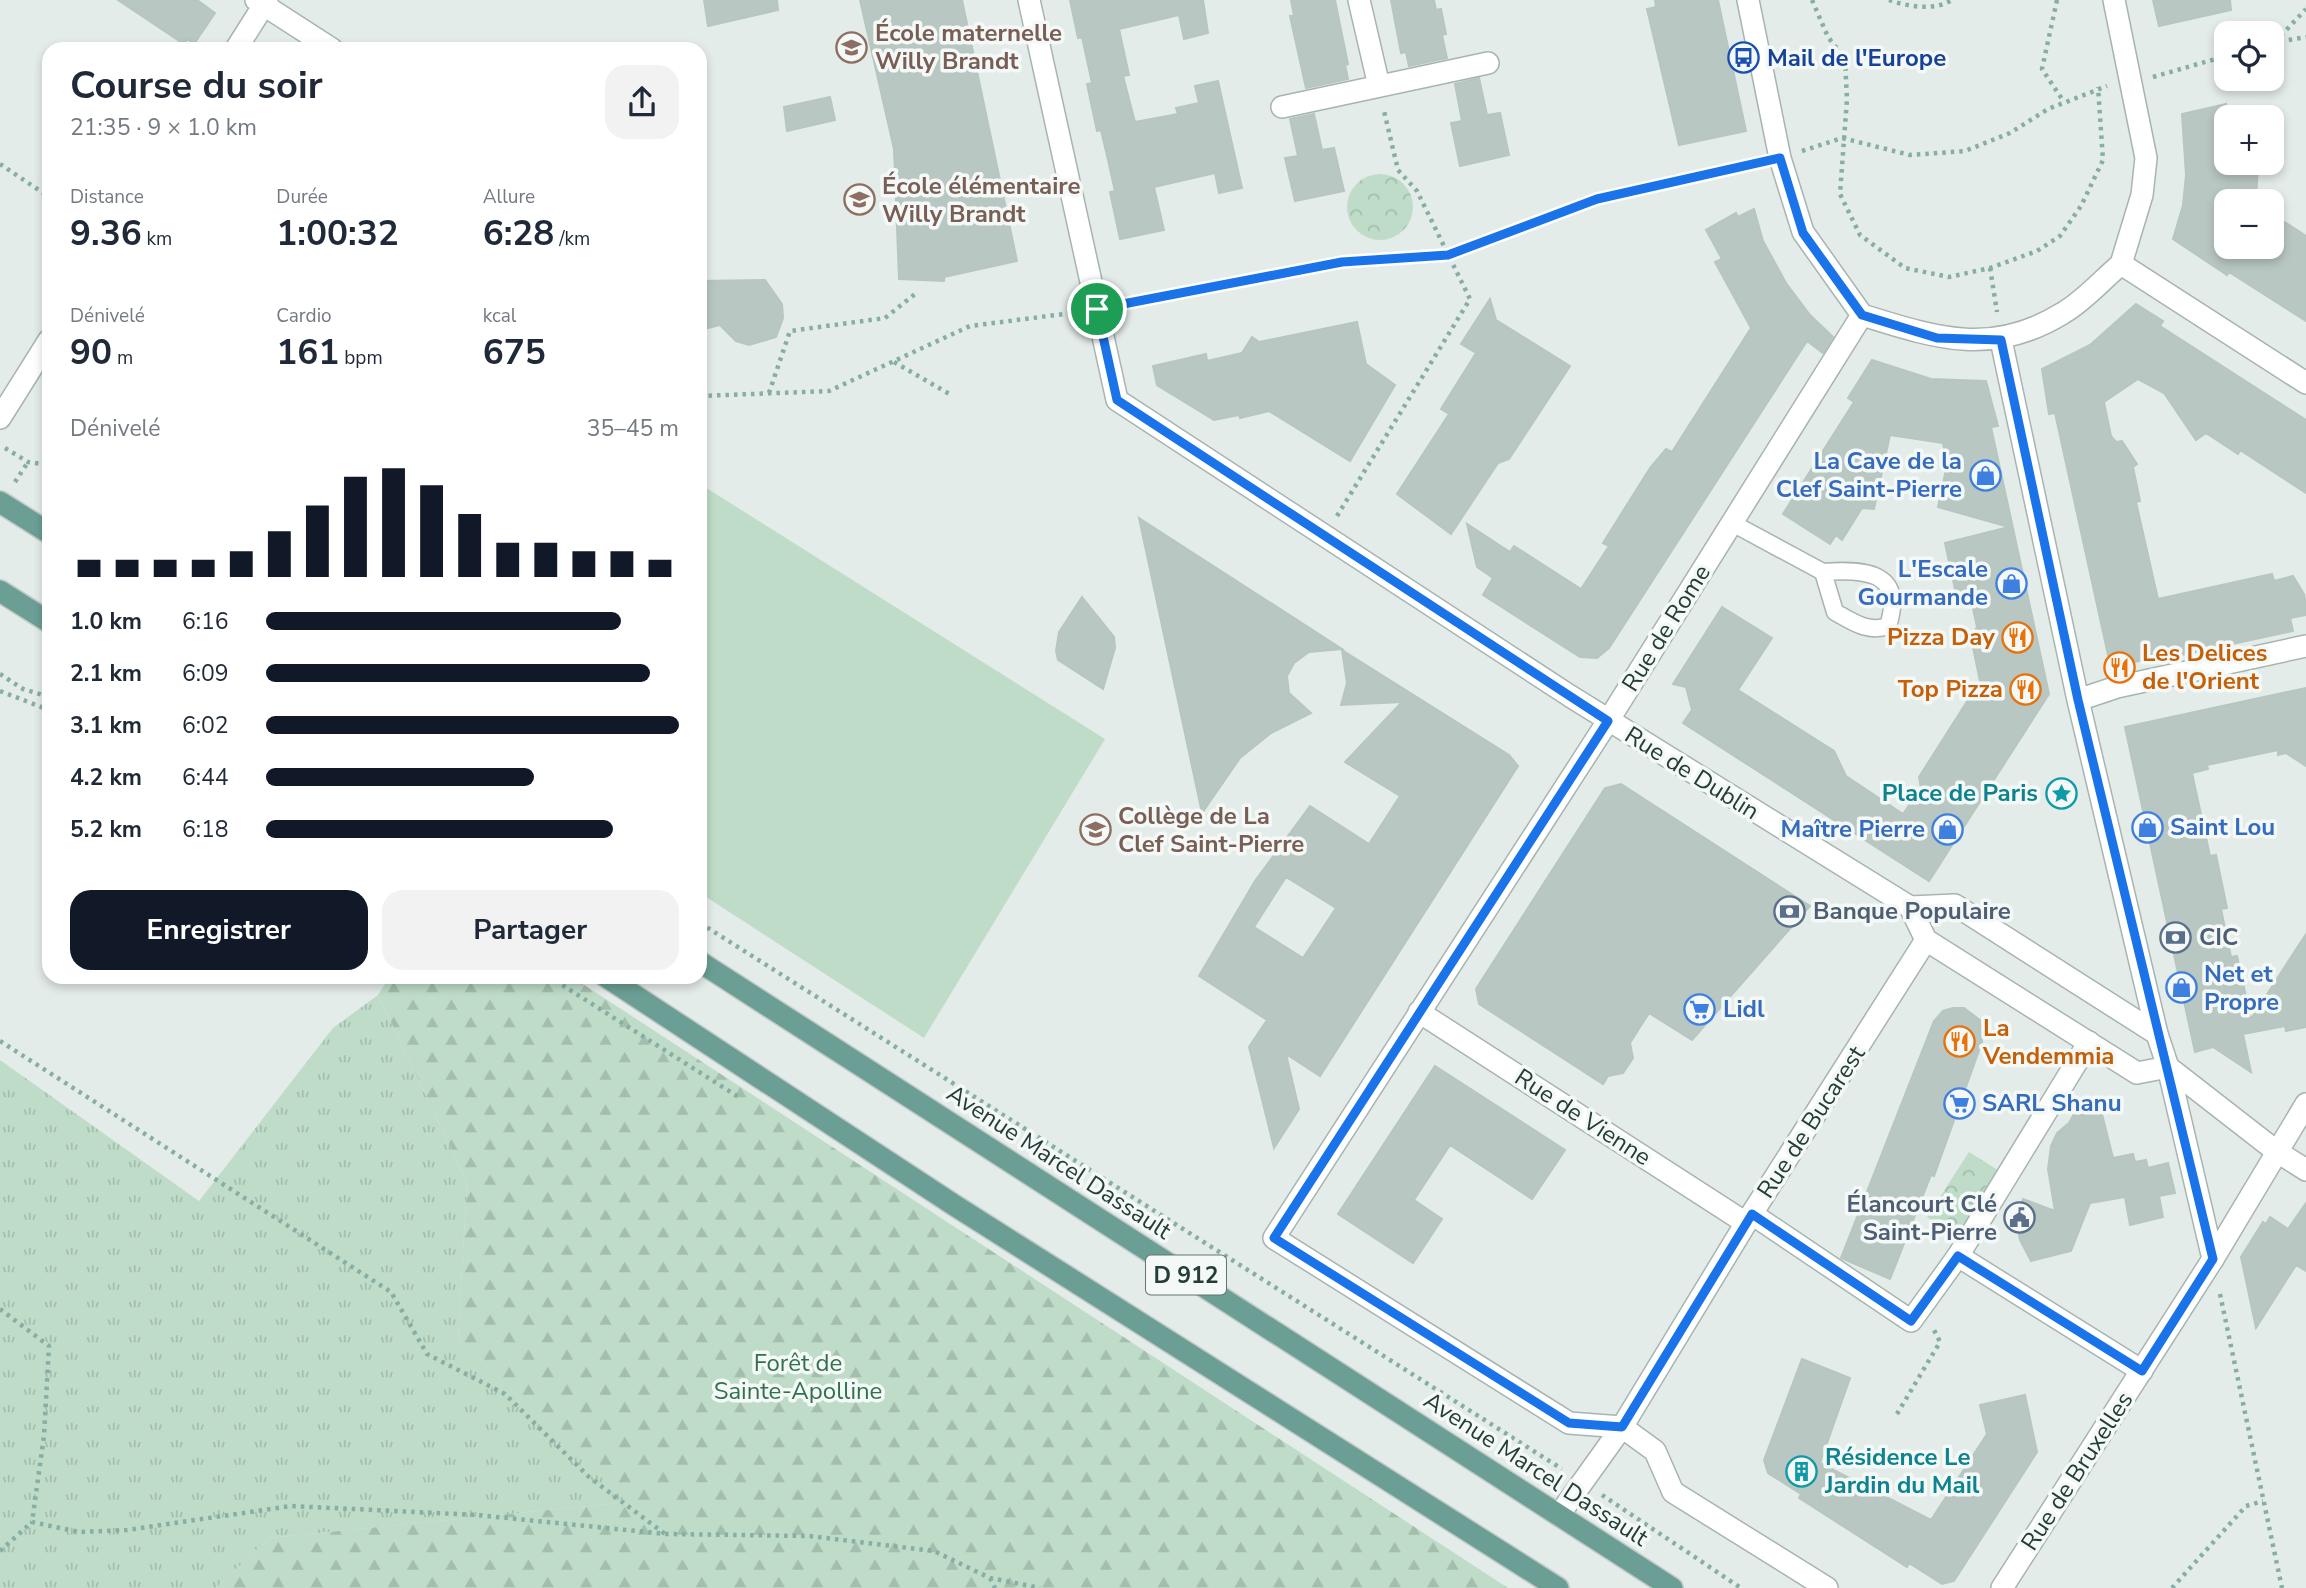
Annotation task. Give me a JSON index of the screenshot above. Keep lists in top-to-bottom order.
{
  "streets": {
    "main road": ["Avenue Marcel Dassault", "D 912"],
    "street": [
      "Rue de Rome",
      "Rue de Dublin",
      "Rue de Vienne",
      "Rue de Bucarest",
      "Rue de Bruxelles"
    ]
  },
  "crossings": [
    ["Rue de Rome", "Rue de Dublin"],
    ["Rue de Rome", "Rue de Vienne"],
    ["Rue de Rome", "Rue de Bucarest"],
    ["Rue de Vienne", "Rue de Bucarest"],
    ["Rue de Bucarest", "Avenue Marcel Dassault"]
  ],
  "parks": ["Forêt de Sainte-Apolline"],
  "places": {
    "school or university": ["École maternelle Willy Brandt", "École élémentaire Willy Brandt", "Collège de La Clef Saint-Pierre"],
    "bus stop": ["Mail de l'Europe"],
    "shop": [
      "La Cave de la Clef Saint-Pierre",
      "L'Escale Gourmande",
      "Saint Lou",
      "Maître Pierre",
      "Net et Propre"
    ],
    "restaurant": [
      "Pizza Day",
      "Les Delices de l'Orient",
      "Top Pizza",
      "La Vendemmia"
    ],
    "place": ["Place de Paris"],
    "bank": ["Banque Populaire", "CIC"],
    "supermarket": ["Lidl", "SARL Shanu"],
    "public building": ["Élancourt Clé Saint-Pierre"],
    "building": ["Résidence Le Jardin du Mail"]
  },
  "page": {
    "map_buttons": ["+", "−"],
    "heading": ["Course du soir", "21:35 · 9 × 1.0 km"],
    "stats": [
      ["Distance", "9.36 km"],
      ["Durée", "1:00:32"],
      ["Allure", "6:28 /km"],
      ["Dénivelé", "90 m"],
      ["Cardio", "161 bpm"],
      ["kcal", "675"]
    ],
    "chart": ["Dénivelé", "35–45 m"],
    "list": [
      {
        "name": "1.0 km",
        "note": "6:16"
      },
      {
        "name": "2.1 km",
        "note": "6:09"
      },
      {
        "name": "3.1 km",
        "note": "6:02"
      },
      {
        "name": "4.2 km",
        "note": "6:44"
      },
      {
        "name": "5.2 km",
        "note": "6:18"
      }
    ],
    "buttons": ["Enregistrer", "Partager"]
  }
}
